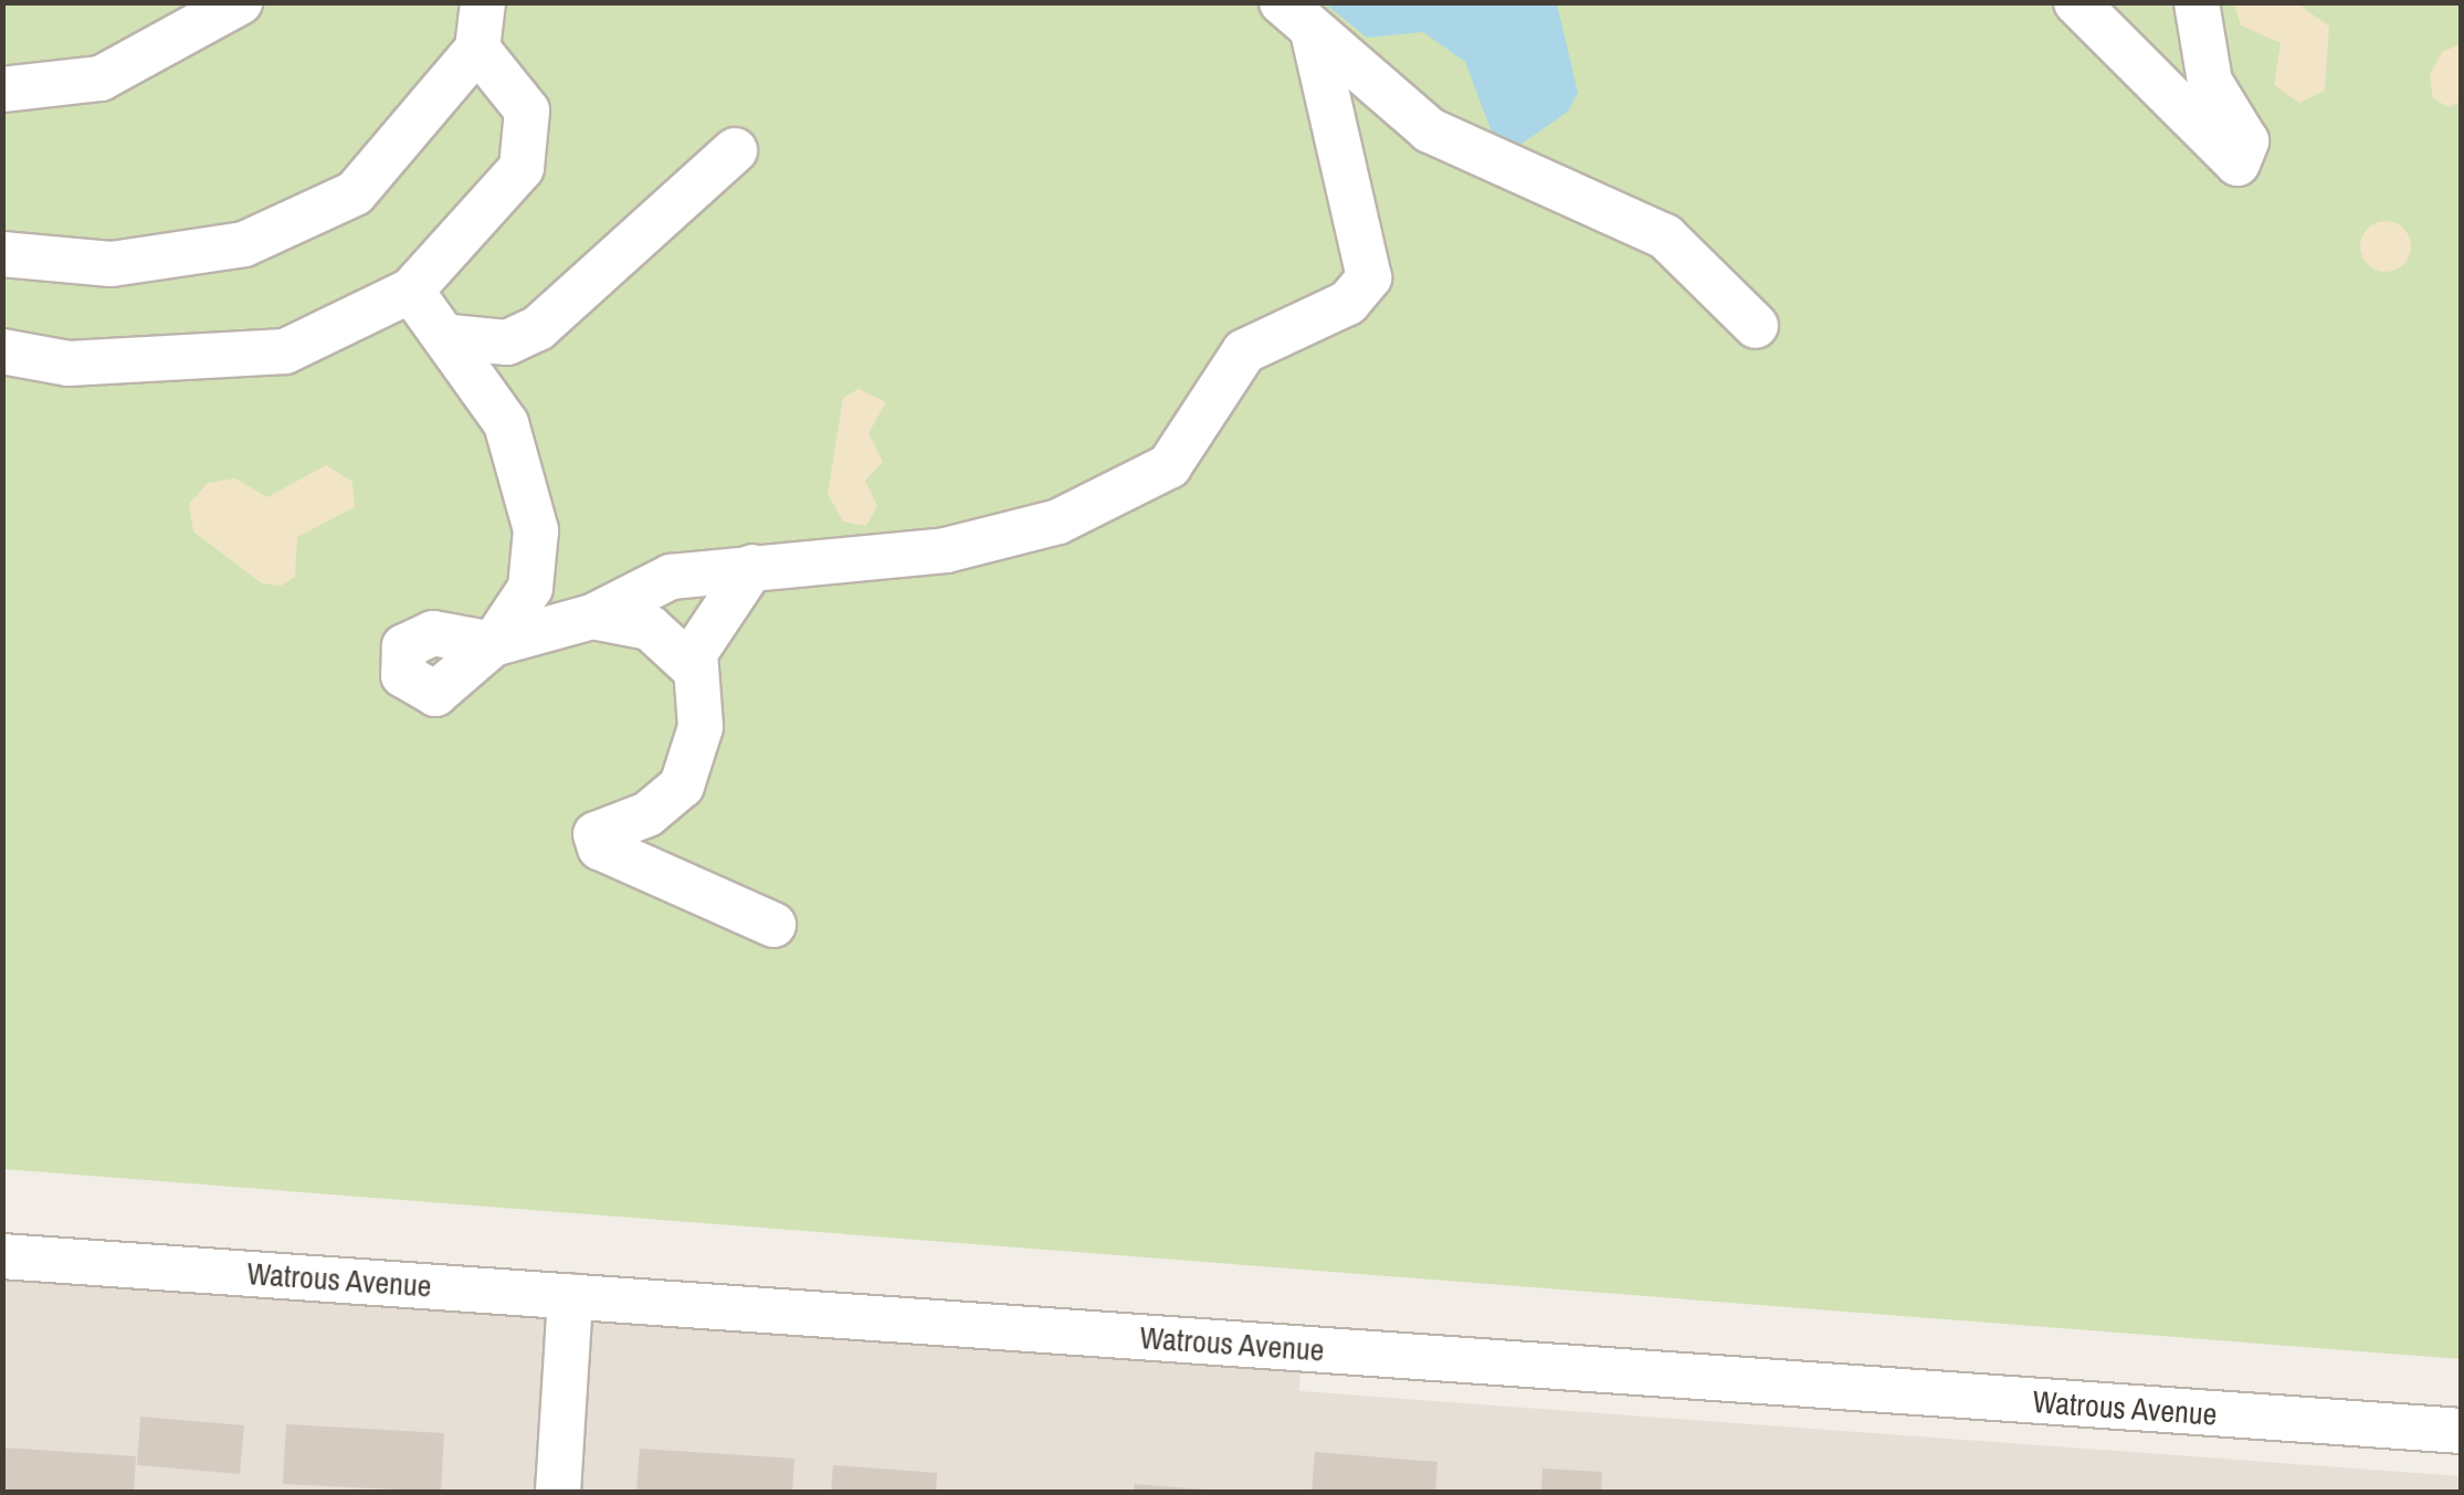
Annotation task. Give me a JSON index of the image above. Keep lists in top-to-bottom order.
{
  "streets": {
    "street": ["Watrous Avenue"]
  }
}
